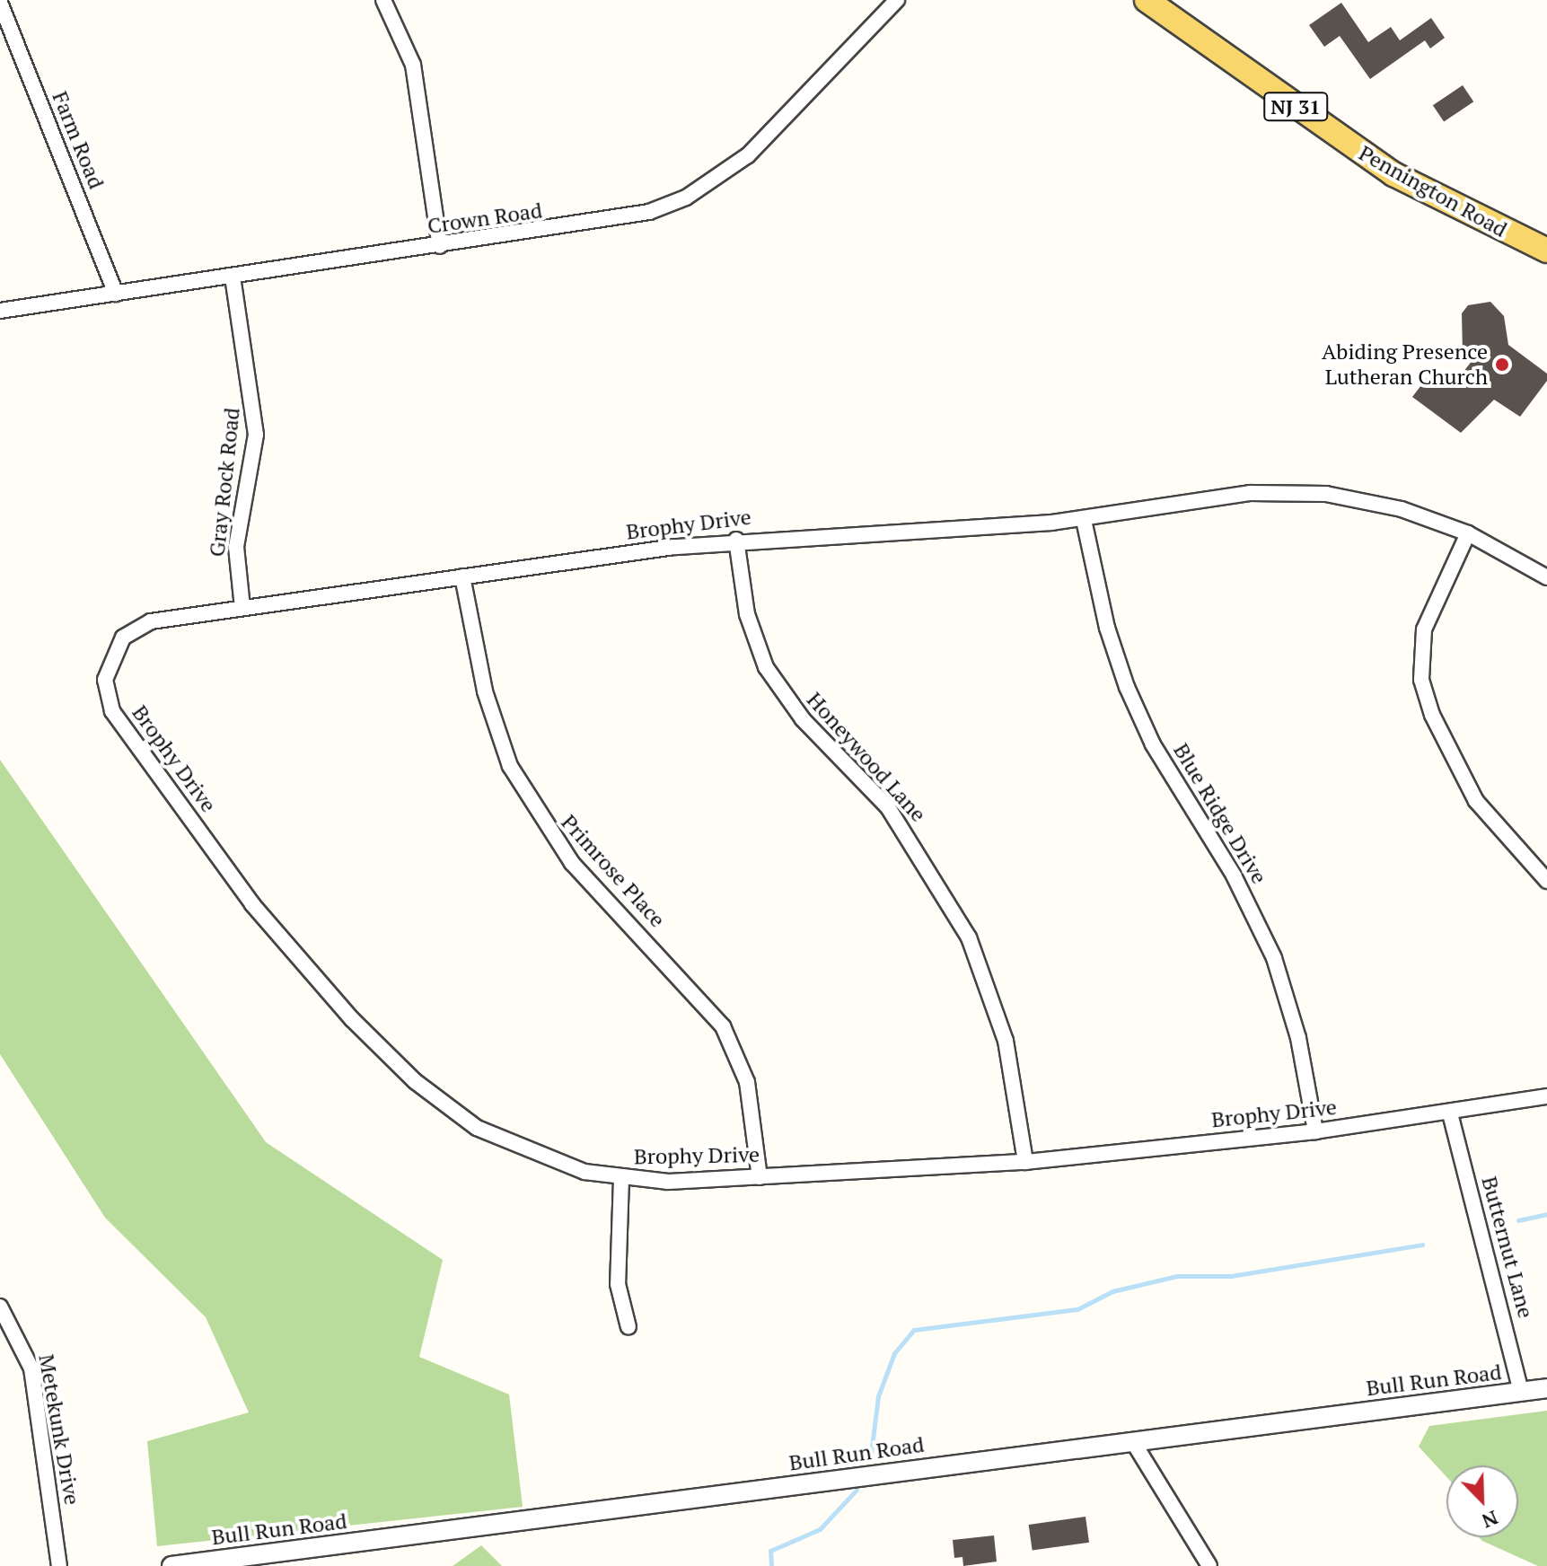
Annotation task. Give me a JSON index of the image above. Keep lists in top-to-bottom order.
{
  "streets": {
    "main road": ["NJ 31", "Pennington Road"],
    "street": [
      "Farm Road",
      "Crown Road",
      "Gray Rock Road",
      "Brophy Drive",
      "Honeywood Lane",
      "Blue Ridge Drive",
      "Primrose Place",
      "Butternut Lane",
      "Bull Run Road",
      "Metekunk Drive"
    ]
  },
  "crossings": [
    ["Farm Road", "Crown Road"],
    ["Crown Road", "Gray Rock Road"],
    ["Gray Rock Road", "Brophy Drive"],
    ["Brophy Drive", "Honeywood Lane"],
    ["Brophy Drive", "Blue Ridge Drive"],
    ["Brophy Drive", "Primrose Place"],
    ["Brophy Drive", "Butternut Lane"],
    ["Butternut Lane", "Bull Run Road"]
  ],
  "places": ["Abiding Presence Lutheran Church"],
  "north": "bottom right"
}
